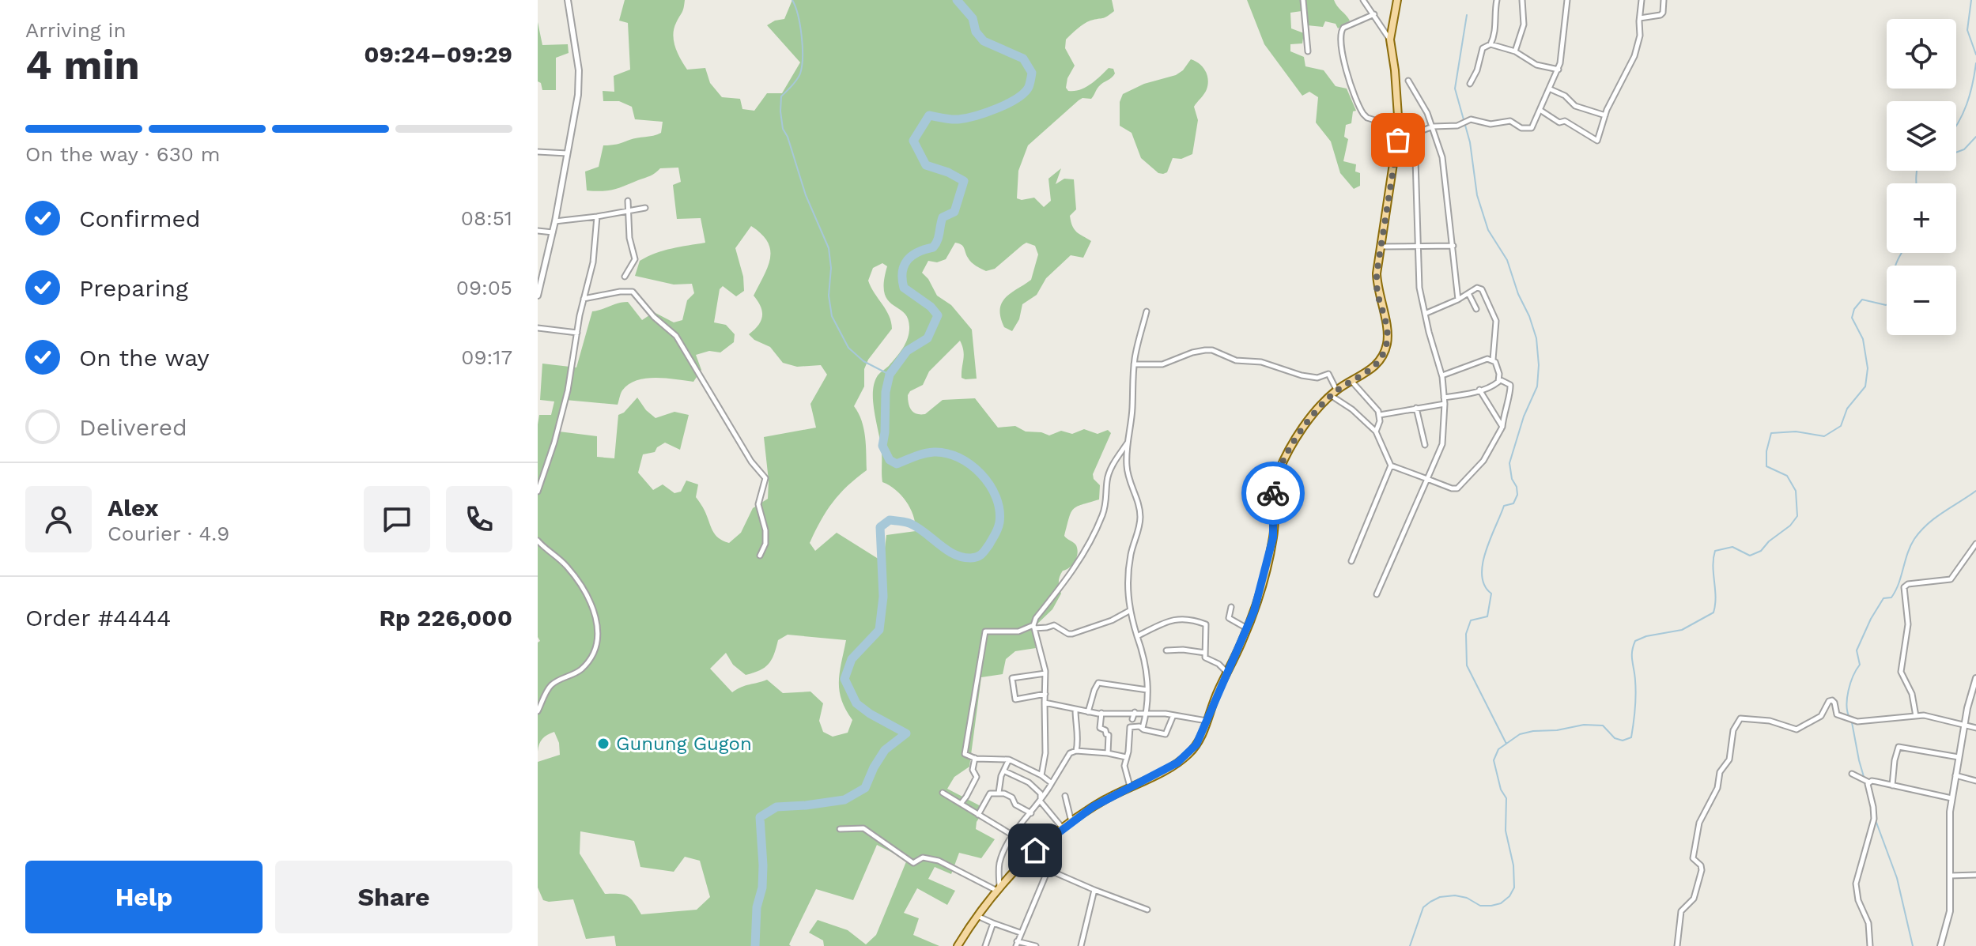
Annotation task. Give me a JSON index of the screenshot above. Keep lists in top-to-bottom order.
{
  "places": ["Gunung Gugon"],
  "page": {
    "heading": ["4 min", "Arriving in", "09:24–09:29"],
    "panel": [
      "Alex",
      "Courier · 4.9",
      "Order #4444",
      "Rp 226,000"
    ],
    "map_buttons": ["+", "−"],
    "bar": "On the way · 630 m",
    "list": [
      ["Confirmed", "08:51"],
      ["Preparing", "09:05"],
      ["On the way", "09:17"],
      "Delivered"
    ],
    "buttons": ["Help", "Share"]
  }
}
